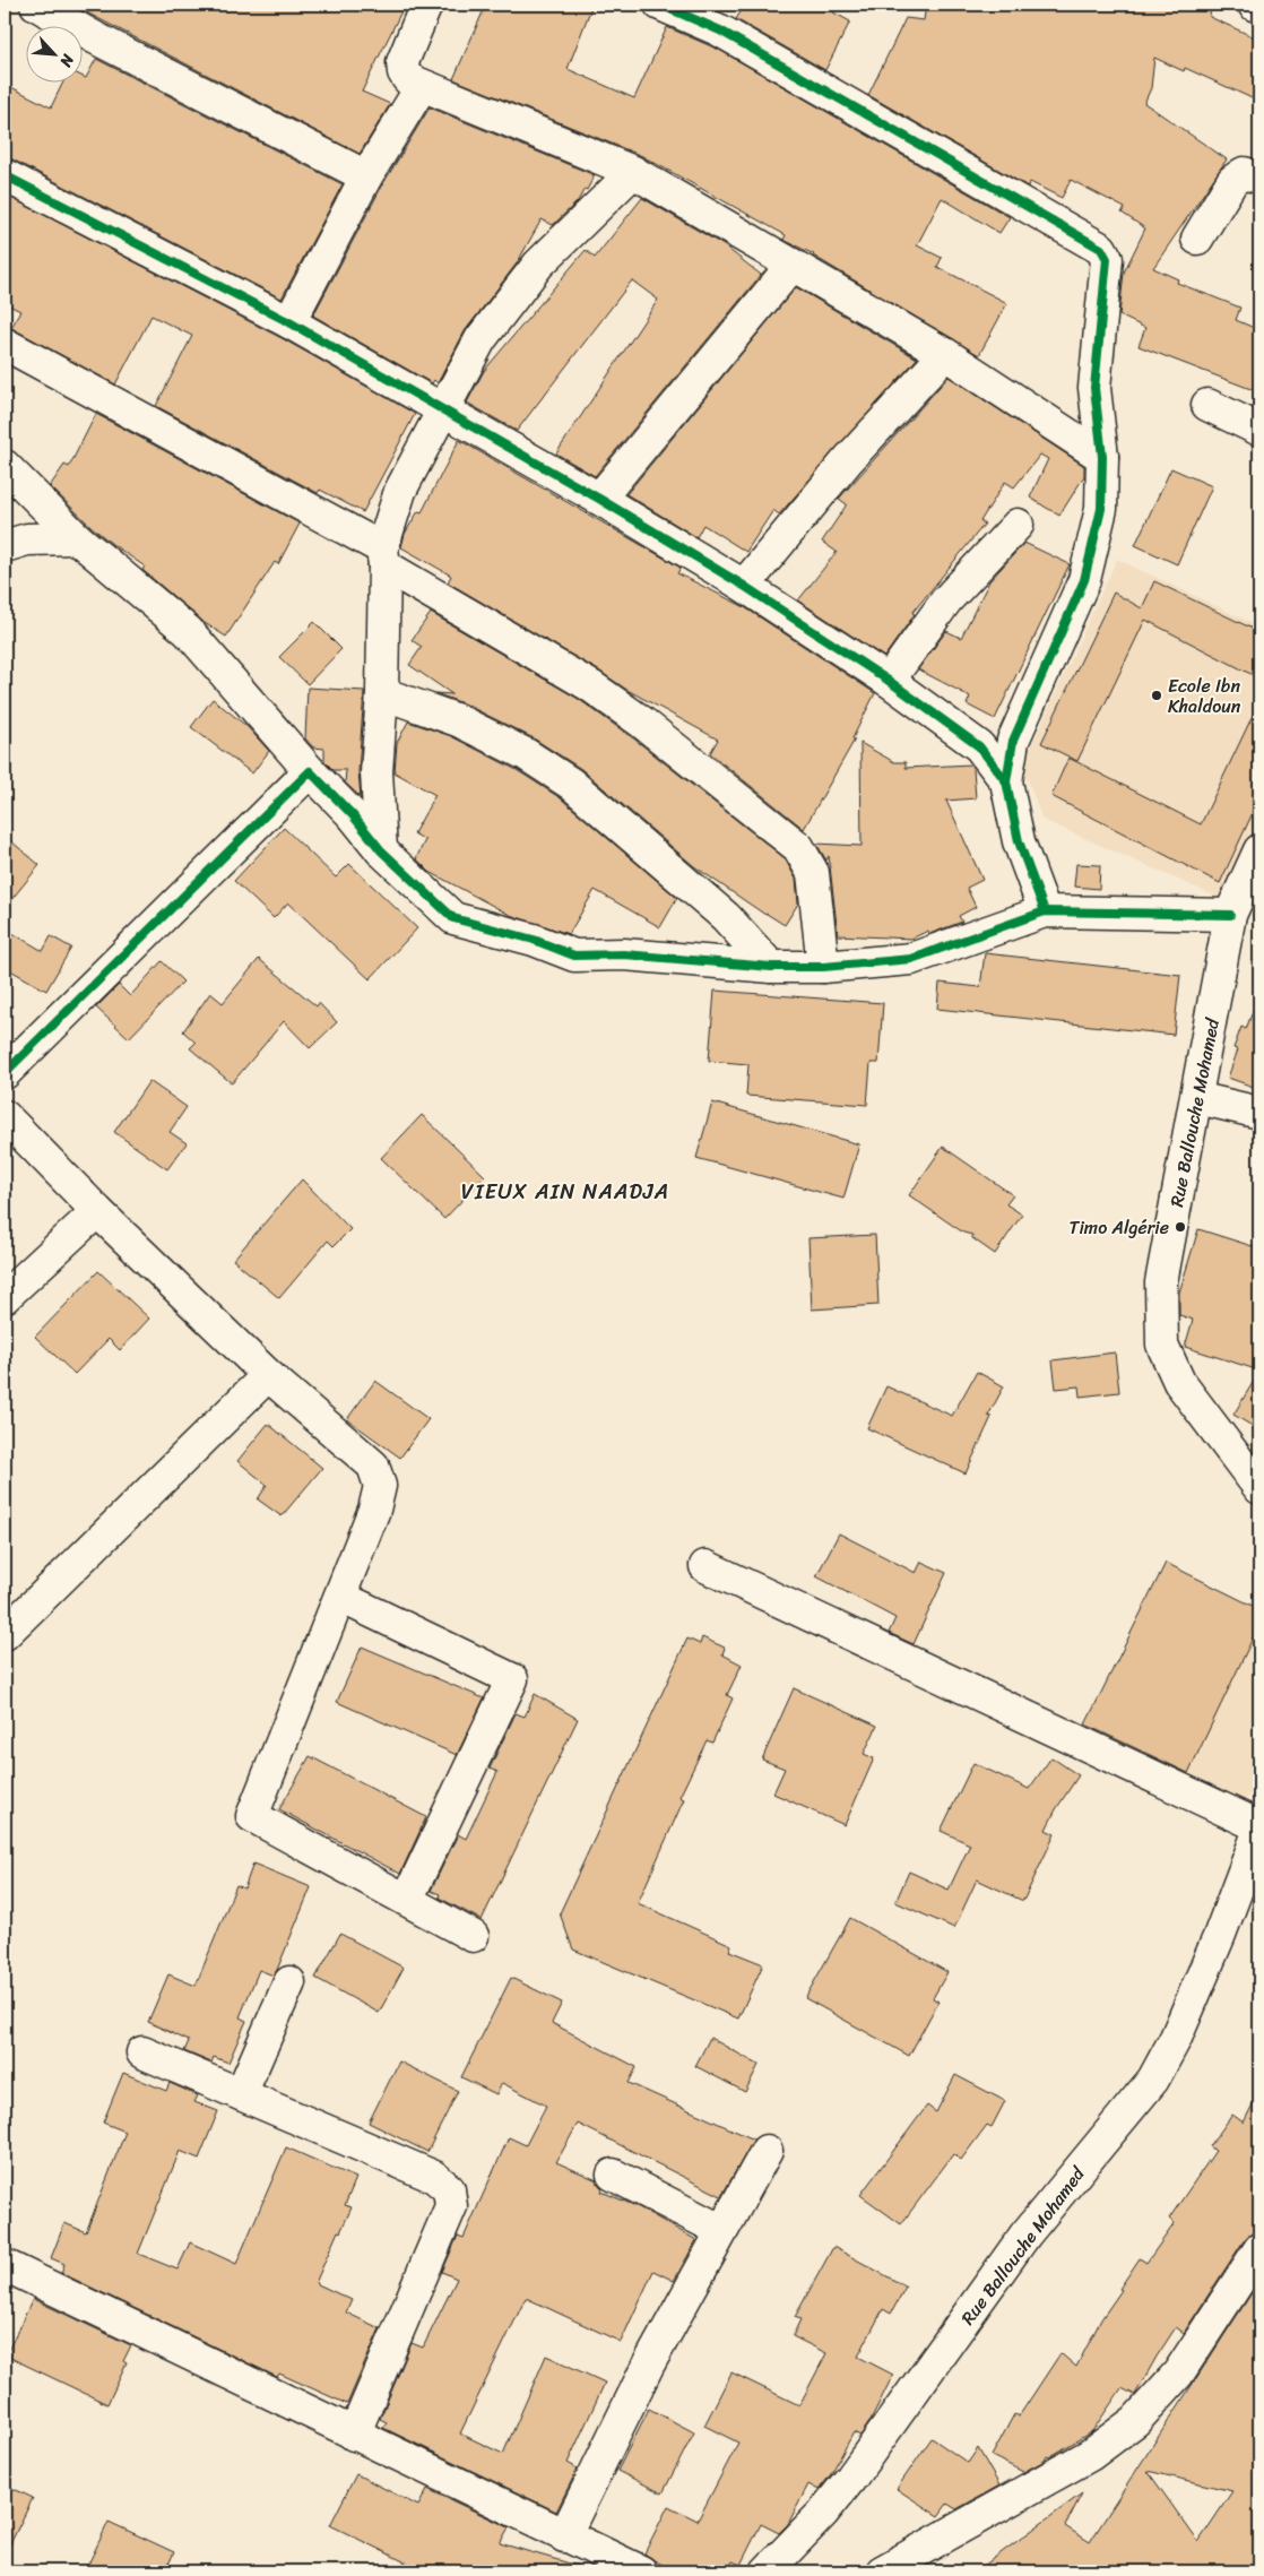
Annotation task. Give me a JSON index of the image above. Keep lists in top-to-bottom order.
{
  "streets": {
    "street": ["Rue Ballouche Mohamed"]
  },
  "districts": ["VIEUX AIN NAADJA"],
  "places": ["Ecole Ibn Khaldoun", "Timo Algérie"],
  "north": "bottom right"
}
